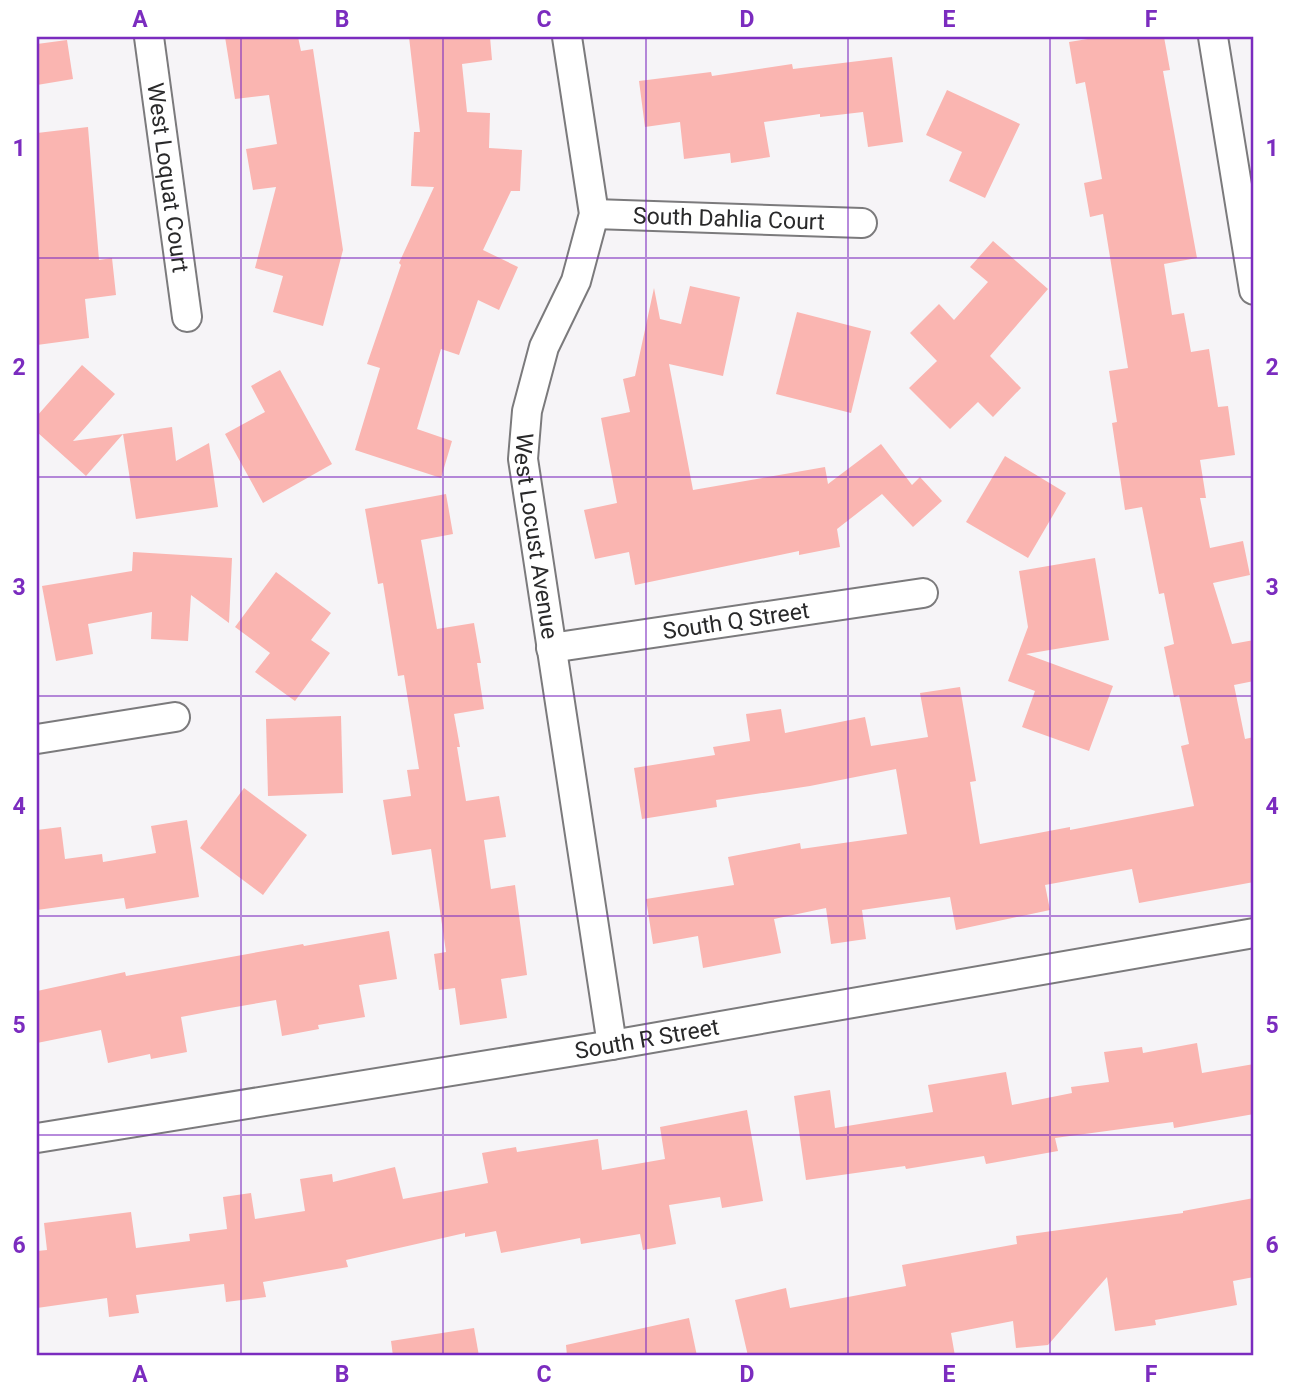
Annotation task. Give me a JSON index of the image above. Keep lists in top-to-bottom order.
{
  "streets": {
    "street": [
      "West Loquat Court",
      "South Dahlia Court",
      "West Locust Avenue",
      "South Q Street",
      "South R Street"
    ]
  },
  "crossings": [
    ["South Dahlia Court", "West Locust Avenue"],
    ["West Locust Avenue", "South Q Street"],
    ["West Locust Avenue", "South R Street"]
  ],
  "grid": {
    "columns": [
      "A",
      "B",
      "C",
      "D",
      "E",
      "F"
    ],
    "rows": [
      "1",
      "2",
      "3",
      "4",
      "5",
      "6"
    ]
  }
}
